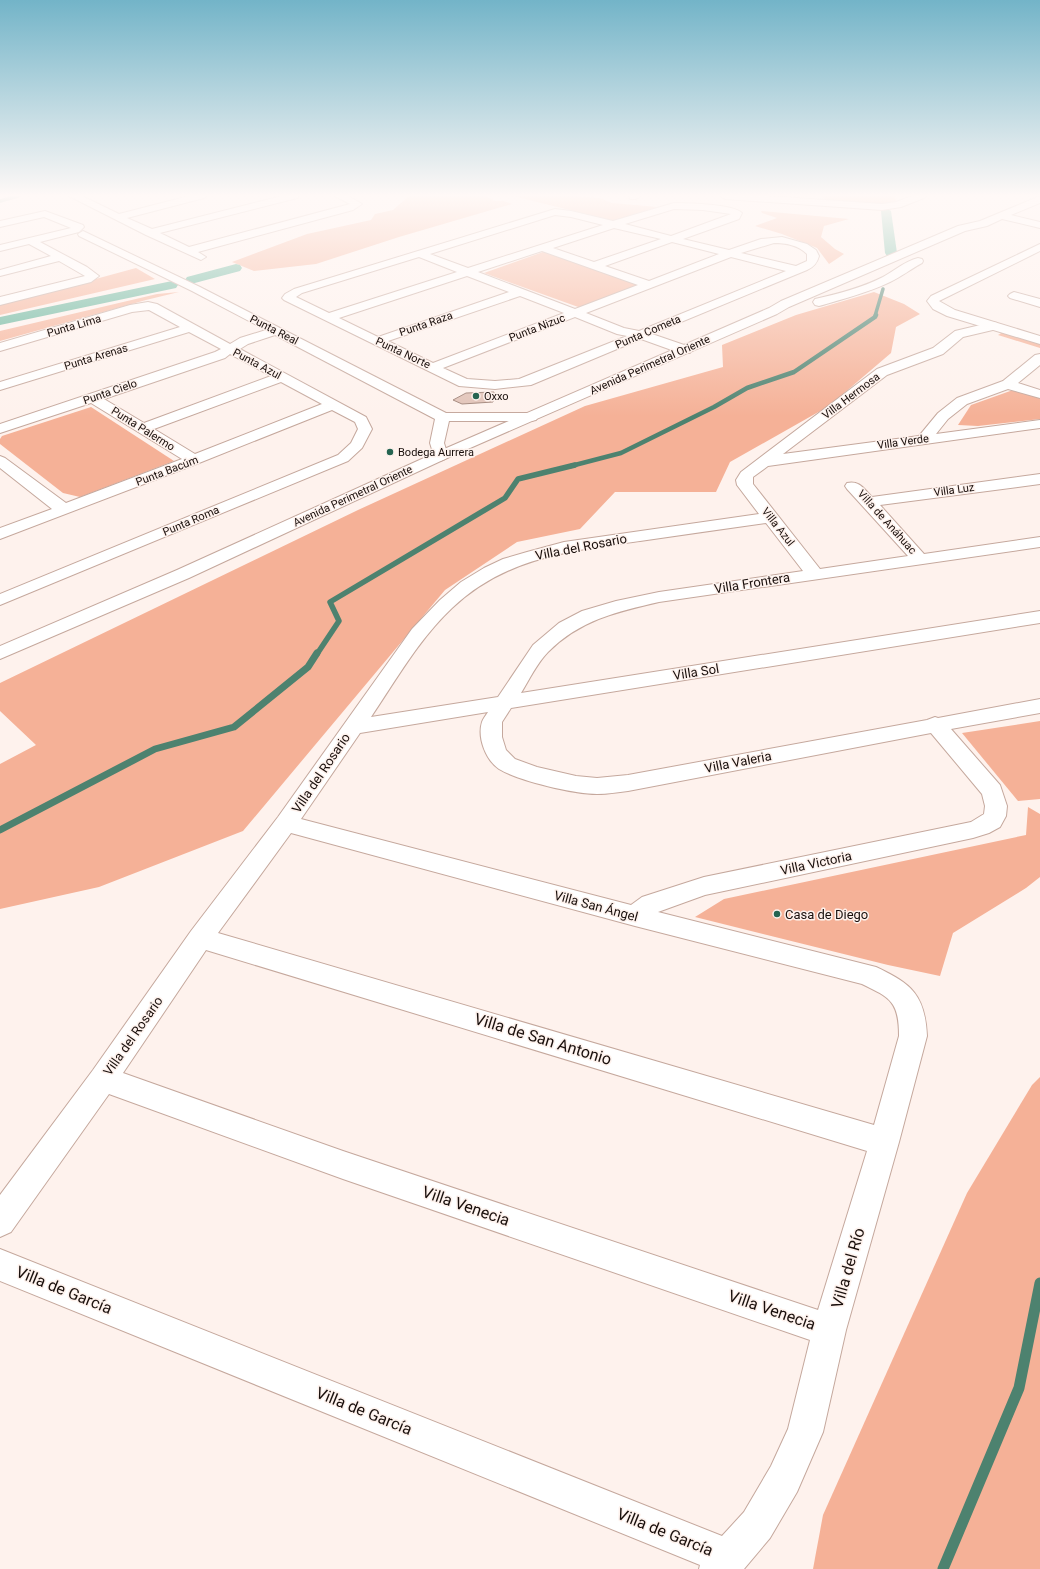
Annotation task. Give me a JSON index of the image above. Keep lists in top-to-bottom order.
{
  "streets": {
    "street": [
      "Punta Raza",
      "Punta Lima",
      "Punta Nizuc",
      "Punta Real",
      "Punta Cometa",
      "Punta Norte",
      "Punta Arenas",
      "Punta Azul",
      "Avenida Perimetral Oriente",
      "Punta Cielo",
      "Villa Hermosa",
      "Punta Palermo",
      "Villa Verde",
      "Punta Bacúm",
      "Villa Luz",
      "Punta Roma",
      "Villa de Anáhuac",
      "Villa Azul",
      "Villa del Rosario",
      "Villa Frontera",
      "Villa Sol",
      "Villa Valeria",
      "Villa Victoria",
      "Villa San Ángel",
      "Villa de San Antonio",
      "Villa Venecia",
      "Villa del Río",
      "Villa de García"
    ]
  },
  "crossings": [
    ["Punta Raza", "Punta Norte"],
    ["Punta Lima", "Punta Azul"],
    ["Punta Nizuc", "Punta Norte"],
    ["Punta Real", "Avenida Perimetral Oriente"],
    ["Punta Real", "Punta Cielo"],
    ["Punta Cometa", "Punta Norte"],
    ["Punta Arenas", "Punta Azul"],
    ["Punta Azul", "Punta Cielo"],
    ["Punta Azul", "Punta Bacúm"],
    ["Punta Azul", "Punta Roma"],
    ["Punta Cielo", "Punta Palermo"],
    ["Villa Hermosa", "Villa Verde"],
    ["Villa Hermosa", "Villa Azul"],
    ["Punta Palermo", "Punta Bacúm"],
    ["Villa Luz", "Villa de Anáhuac"],
    ["Villa de Anáhuac", "Villa Frontera"],
    ["Villa Azul", "Villa del Rosario"],
    ["Villa Azul", "Villa Frontera"],
    ["Villa del Rosario", "Villa Sol"],
    ["Villa del Rosario", "Villa San Ángel"],
    ["Villa del Rosario", "Villa de San Antonio"],
    ["Villa del Rosario", "Villa Venecia"],
    ["Villa Frontera", "Villa Sol"],
    ["Villa Frontera", "Villa Valeria"],
    ["Villa Sol", "Villa Valeria"],
    ["Villa Valeria", "Villa Victoria"],
    ["Villa Victoria", "Villa San Ángel"],
    ["Villa San Ángel", "Villa del Río"],
    ["Villa de San Antonio", "Villa del Río"],
    ["Villa Venecia", "Villa del Río"],
    ["Villa del Río", "Villa de García"]
  ],
  "places": ["Oxxo", "Bodega Aurrera", "Casa de Diego"]
}
